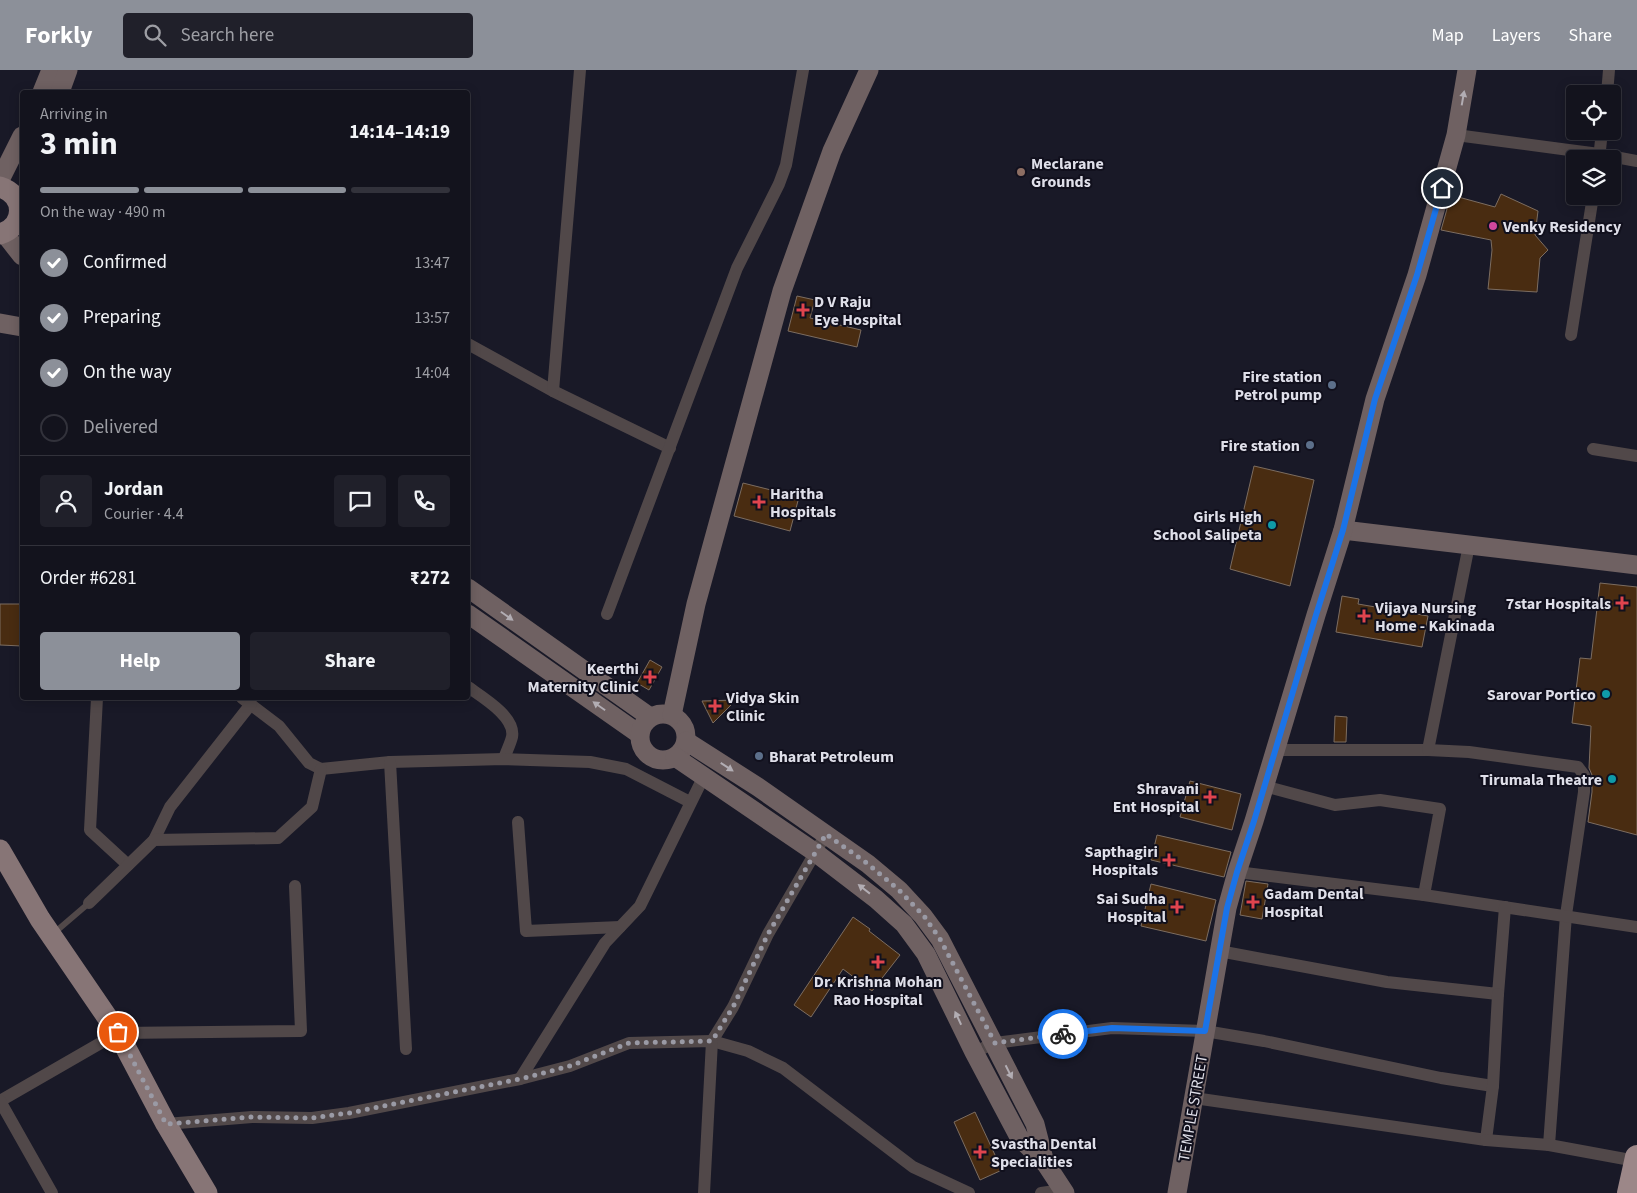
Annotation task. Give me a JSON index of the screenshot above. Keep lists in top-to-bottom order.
{
  "streets": {
    "street": ["TEMPLE STREET"]
  },
  "places": {
    "other": [
      "Meclarane Grounds",
      "Venky Residency",
      "Fire station Petrol pump",
      "Fire station",
      "Girls High School Salipeta",
      "Sarovar Portico",
      "Bharat Petroleum",
      "Tirumala Theatre"
    ],
    "health": [
      "D V Raju Eye Hospital",
      "Haritha Hospitals",
      "7star Hospitals",
      "Vijaya Nursing Home - Kakinada",
      "Keerthi Maternity Clinic",
      "Vidya Skin Clinic",
      "Shravani Ent Hospital",
      "Sapthagiri Hospitals",
      "Gadam Dental Hospital",
      "Sai Sudha Hospital",
      "Dr. Krishna Mohan Rao Hospital",
      "Svastha Dental Specialities"
    ]
  },
  "page": {
    "header": "Forkly",
    "search": "Search here",
    "nav": ["Map", "Layers", "Share"],
    "heading": ["3 min", "Arriving in", "14:14–14:19"],
    "panel": [
      "Jordan",
      "Courier · 4.4",
      "Order #6281",
      "₹272"
    ],
    "bar": "On the way · 490 m",
    "list": [
      ["Confirmed", "13:47"],
      ["Preparing", "13:57"],
      ["On the way", "14:04"],
      "Delivered"
    ],
    "buttons": ["Help", "Share"]
  }
}
